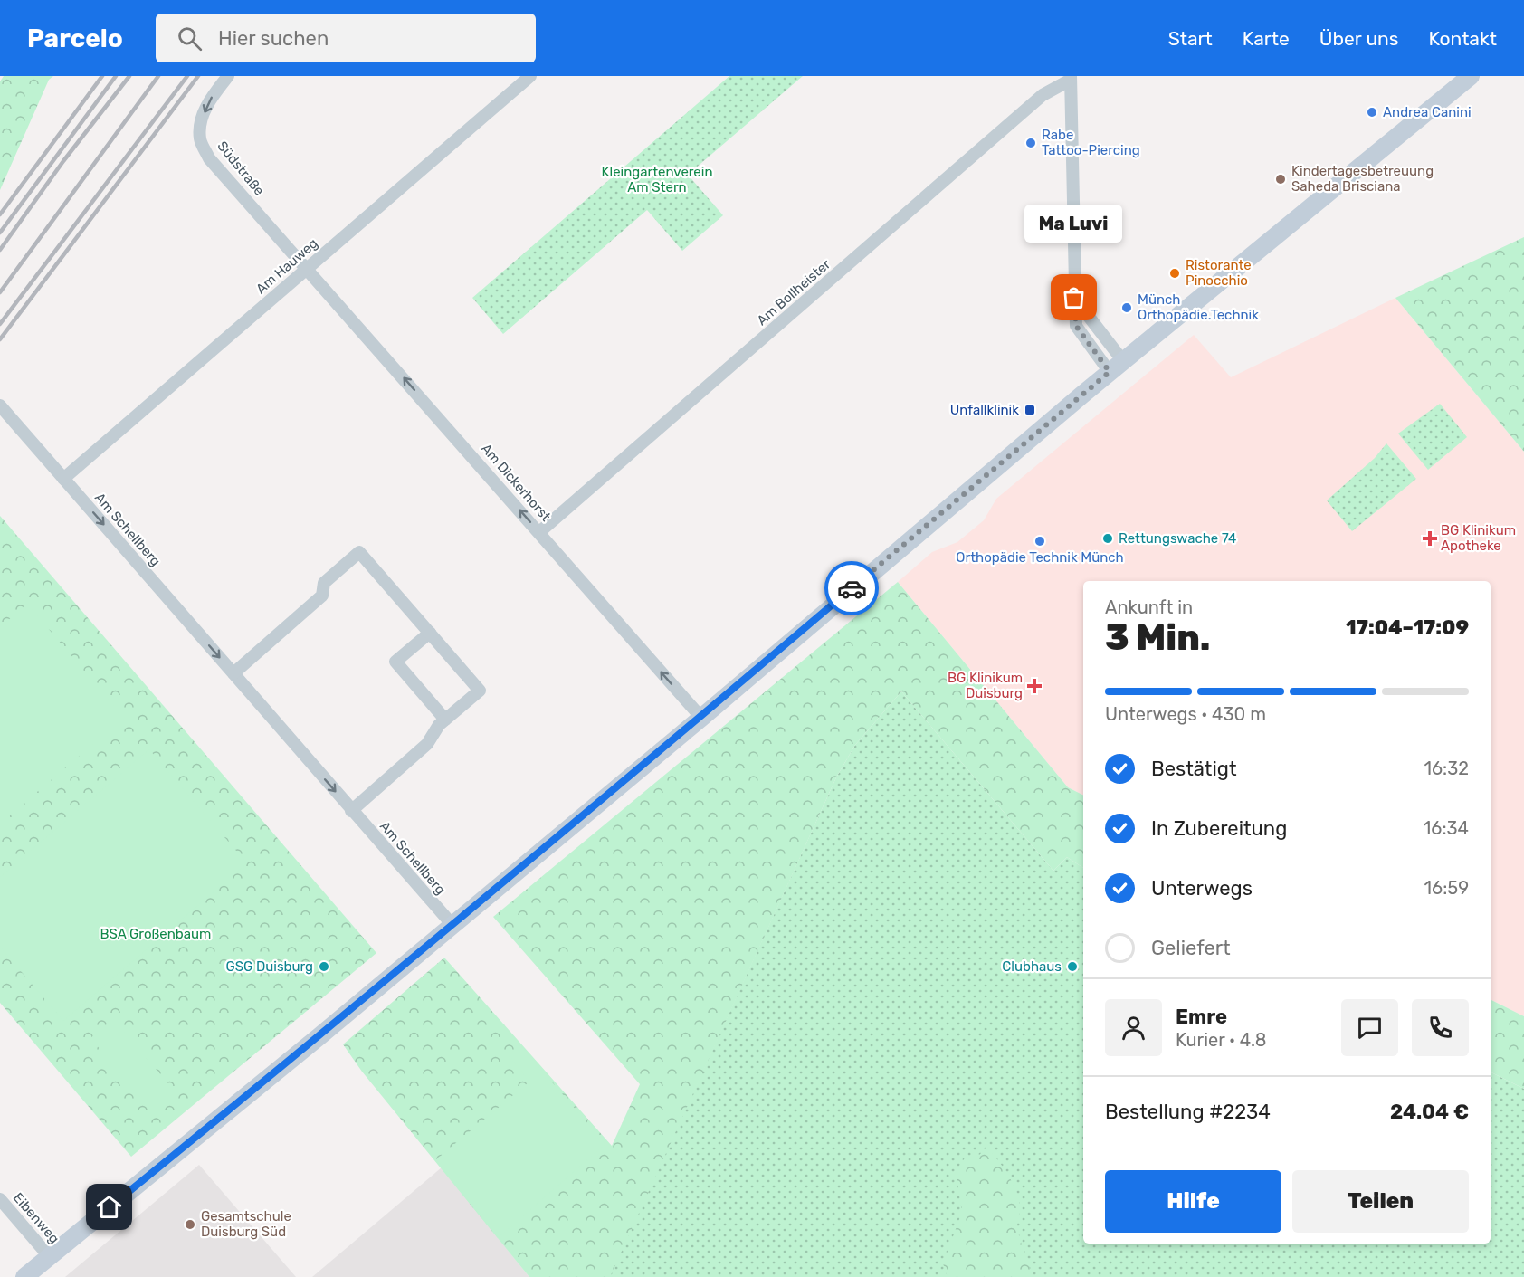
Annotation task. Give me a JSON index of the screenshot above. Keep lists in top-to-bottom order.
{
  "streets": {
    "street": [
      "Südstraße",
      "Am Hauweg",
      "Am Bollheister",
      "Am Dickerhorst",
      "Am Schellberg",
      "Eibenweg"
    ]
  },
  "crossings": [
    ["Südstraße", "Am Hauweg"],
    ["Südstraße", "Am Dickerhorst"],
    ["Am Hauweg", "Am Dickerhorst"],
    ["Am Hauweg", "Am Schellberg"],
    ["Am Bollheister", "Am Dickerhorst"]
  ],
  "one_way": ["Südstraße", "Am Dickerhorst", "Am Schellberg"],
  "parks": ["Kleingartenverein Am Stern", "BSA Großenbaum"],
  "places": {
    "other": [
      "Andrea Canini",
      "Rabe Tattoo-Piercing",
      "Kindertagesbetreuung Saheda Brisciana",
      "Ristorante Pinocchio",
      "Ma Luvi",
      "Münch Orthopädie.Technik",
      "Rettungswache 74",
      "Orthopädie Technik Münch",
      "GSG Duisburg",
      "Clubhaus",
      "Gesamtschule Duisburg Süd"
    ],
    "transit": ["Unfallklinik"],
    "health": ["BG Klinikum Apotheke", "BG Klinikum Duisburg"]
  },
  "page": {
    "header": "Parcelo",
    "search": "Hier suchen",
    "nav": [
      "Start",
      "Karte",
      "Über uns",
      "Kontakt"
    ],
    "bubble": "Ma Luvi",
    "heading": ["3 Min.", "Ankunft in", "17:04–17:09"],
    "panel": [
      "Emre",
      "Kurier · 4.8",
      "Bestellung #2234",
      "24.04 €"
    ],
    "bar": "Unterwegs · 430 m",
    "list": [
      ["Bestätigt", "16:32"],
      ["In Zubereitung", "16:34"],
      ["Unterwegs", "16:59"],
      "Geliefert"
    ],
    "buttons": ["Hilfe", "Teilen"]
  }
}
